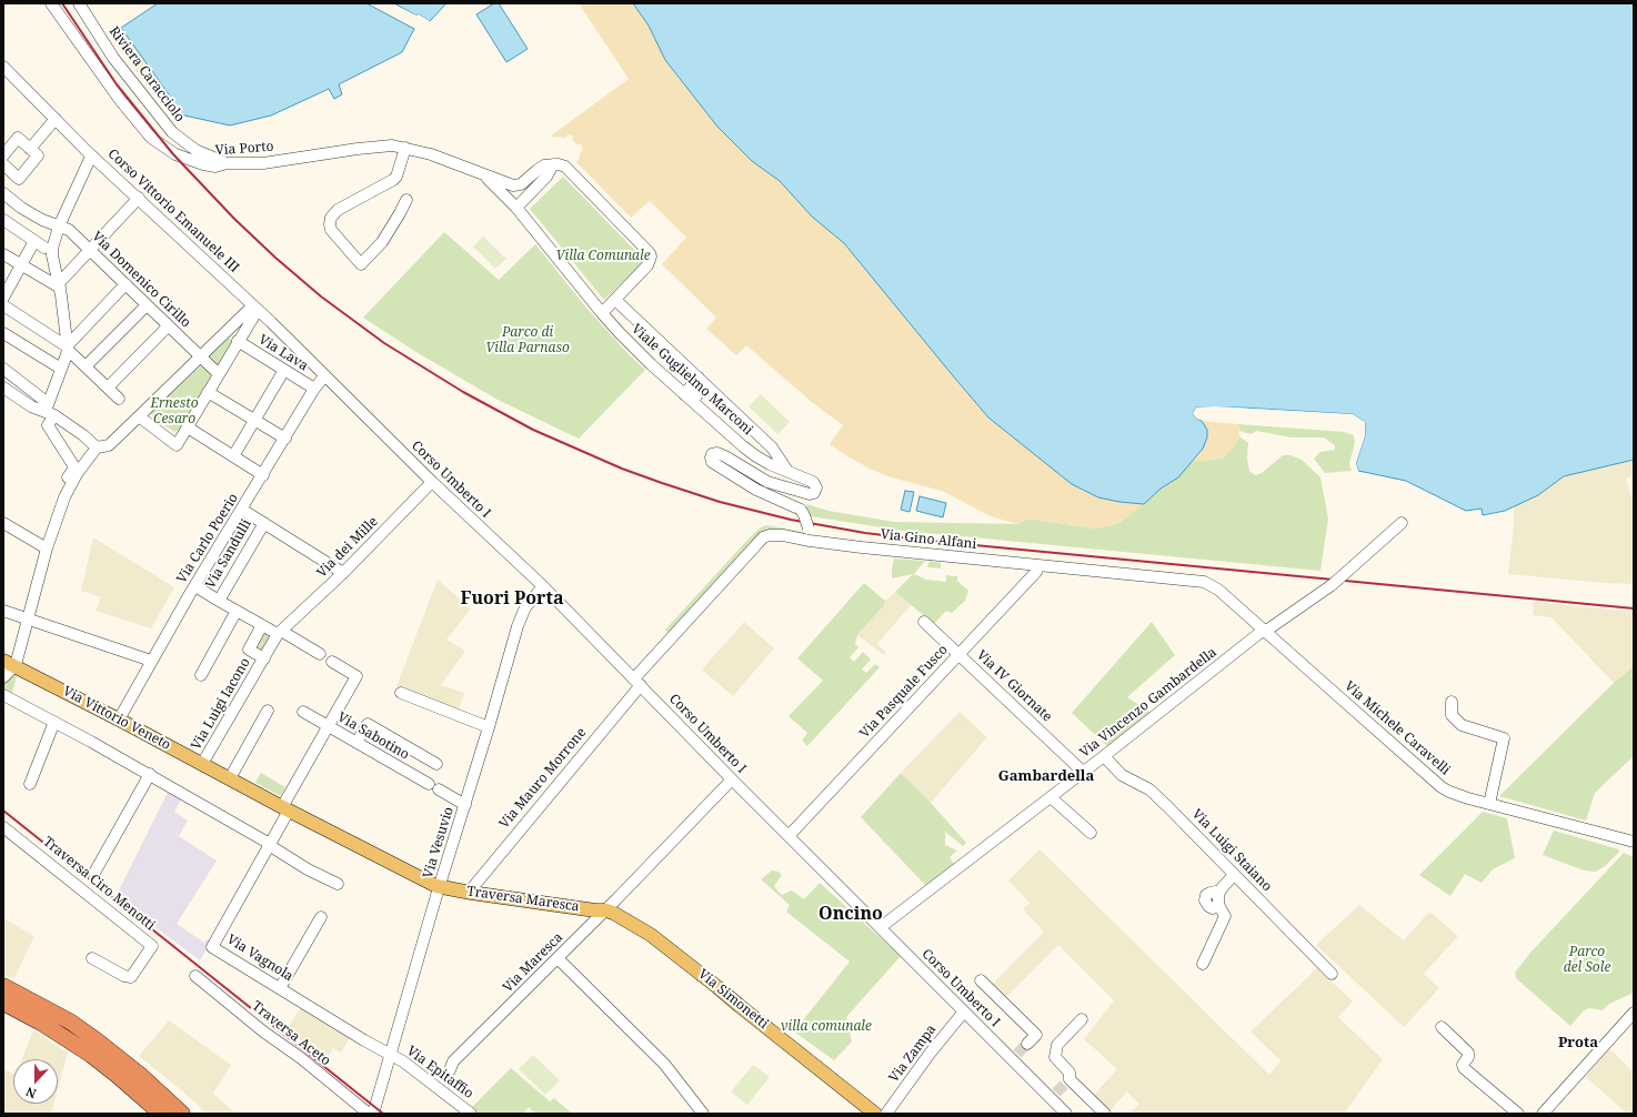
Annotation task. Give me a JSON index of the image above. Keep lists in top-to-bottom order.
{
  "streets": {
    "main road": ["Via Vittorio Veneto", "Traversa Maresca", "Via Simonetti"],
    "street": [
      "Riviera Caracciolo",
      "Via Porto",
      "Corso Vittorio Emanuele III",
      "Via Domenico Cirillo",
      "Via Lava",
      "Viale Guglielmo Marconi",
      "Corso Umberto I",
      "Via Carlo Poerio",
      "Via Gino Alfani",
      "Via dei Mille",
      "Via Sandulli",
      "Via IV Giornate",
      "Via Pasquale Fusco",
      "Via Vincenzo Gambardella",
      "Via Luigi Iacono",
      "Via Michele Caravelli",
      "Via Sabotino",
      "Via Mauro Morrone",
      "Via Vesuvio",
      "Via Luigi Staiano",
      "Traversa Ciro Menotti",
      "Via Vagnola",
      "Via Maresca",
      "Traversa Aceto",
      "Via Zampa",
      "Via Epitaffio"
    ]
  },
  "crossings": [
    ["Riviera Caracciolo", "Via Porto"],
    ["Via Porto", "Viale Guglielmo Marconi"],
    ["Corso Vittorio Emanuele III", "Corso Umberto I"],
    ["Corso Vittorio Emanuele III", "Via Carlo Poerio"],
    ["Via Lava", "Via Carlo Poerio"],
    ["Corso Umberto I", "Via Carlo Poerio"],
    ["Corso Umberto I", "Via Gino Alfani"],
    ["Corso Umberto I", "Via dei Mille"],
    ["Corso Umberto I", "Via Pasquale Fusco"],
    ["Corso Umberto I", "Via Vincenzo Gambardella"],
    ["Corso Umberto I", "Via Mauro Morrone"],
    ["Corso Umberto I", "Via Vesuvio"],
    ["Corso Umberto I", "Via Maresca"],
    ["Corso Umberto I", "Via Zampa"],
    ["Via Carlo Poerio", "Via Vittorio Veneto"],
    ["Via Gino Alfani", "Via Pasquale Fusco"],
    ["Via Gino Alfani", "Via Vincenzo Gambardella"],
    ["Via Gino Alfani", "Via Michele Caravelli"],
    ["Via Gino Alfani", "Via Mauro Morrone"],
    ["Via dei Mille", "Via Luigi Iacono"],
    ["Via IV Giornate", "Via Pasquale Fusco"],
    ["Via IV Giornate", "Via Vincenzo Gambardella"],
    ["Via Vincenzo Gambardella", "Via Michele Caravelli"],
    ["Via Vincenzo Gambardella", "Via Luigi Staiano"],
    ["Via Luigi Iacono", "Via Vittorio Veneto"],
    ["Via Vittorio Veneto", "Via Vesuvio"],
    ["Via Vittorio Veneto", "Traversa Maresca"],
    ["Via Sabotino", "Via Vesuvio"],
    ["Via Mauro Morrone", "Traversa Maresca"],
    ["Via Vesuvio", "Traversa Maresca"],
    ["Via Vesuvio", "Via Vagnola"],
    ["Via Vesuvio", "Via Epitaffio"],
    ["Traversa Maresca", "Via Maresca"],
    ["Traversa Maresca", "Via Simonetti"],
    ["Via Vagnola", "Via Epitaffio"],
    ["Via Maresca", "Via Simonetti"]
  ],
  "districts": [
    "Fuori Porta",
    "Gambardella",
    "Oncino",
    "Prota"
  ],
  "parks": [
    "Villa Comunale",
    "Parco di Villa Parnaso",
    "Ernesto Cesaro",
    "Parco del Sole",
    "villa comunale"
  ],
  "north": "bottom"
}
